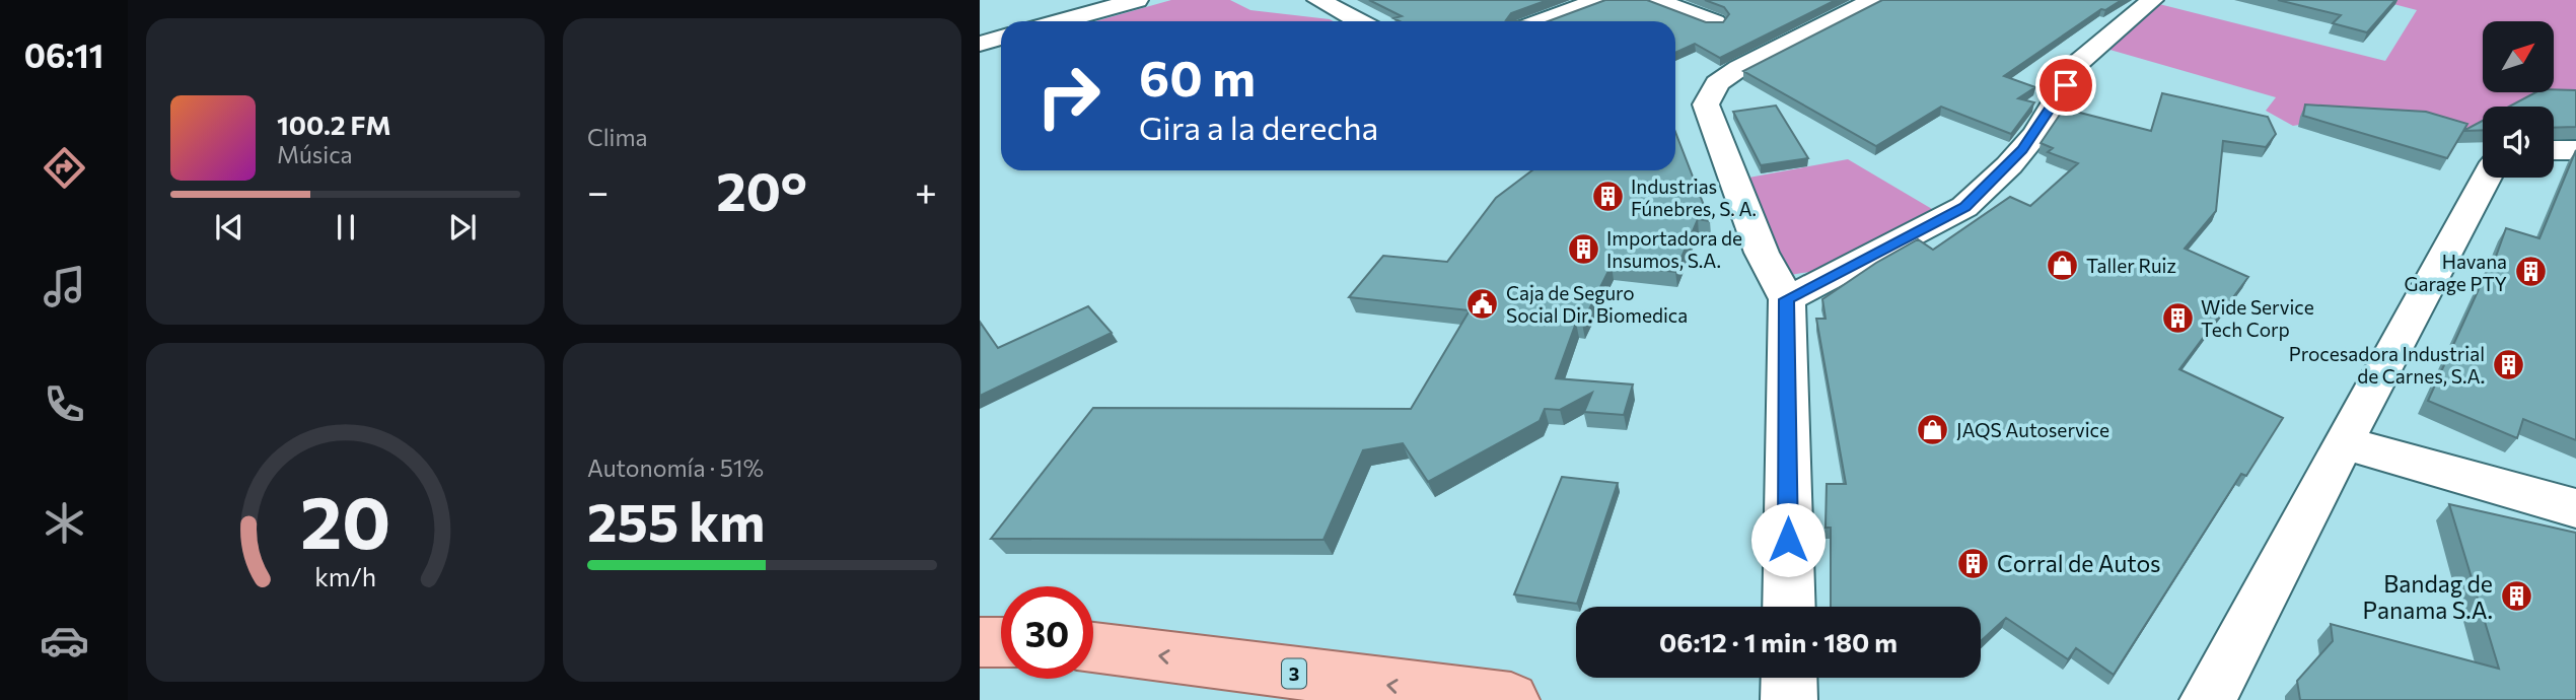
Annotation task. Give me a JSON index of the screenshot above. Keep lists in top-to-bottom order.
{
  "streets": {
    "main road": ["3"]
  },
  "places": {
    "building": [
      "Industrias Fúnebres, S. A.",
      "Importadora de Insumos, S.A.",
      "Havana Garage PTY",
      "Wide Service Tech Corp",
      "Procesadora Industrial de Carnes, S.A.",
      "Corral de Autos",
      "Bandag de Panama S.A."
    ],
    "shop": ["Taller Ruiz", "JAQS Autoservice"],
    "public building": ["Caja de Seguro Social Dir. Biomedica"]
  },
  "north": "top right",
  "page": {
    "tabs": "06:11",
    "tile": [
      "Clima",
      ["Autonomía · 51%", "255 km"]
    ],
    "turn": ["60 m", "Gira a la derecha"],
    "song": ["100.2 FM", "Música"],
    "heat": ["−", "20°", "+"],
    "limit": "30",
    "trip": "06:12 · 1 min · 180 m",
    "gauge": ["20", "km/h"]
  }
}
